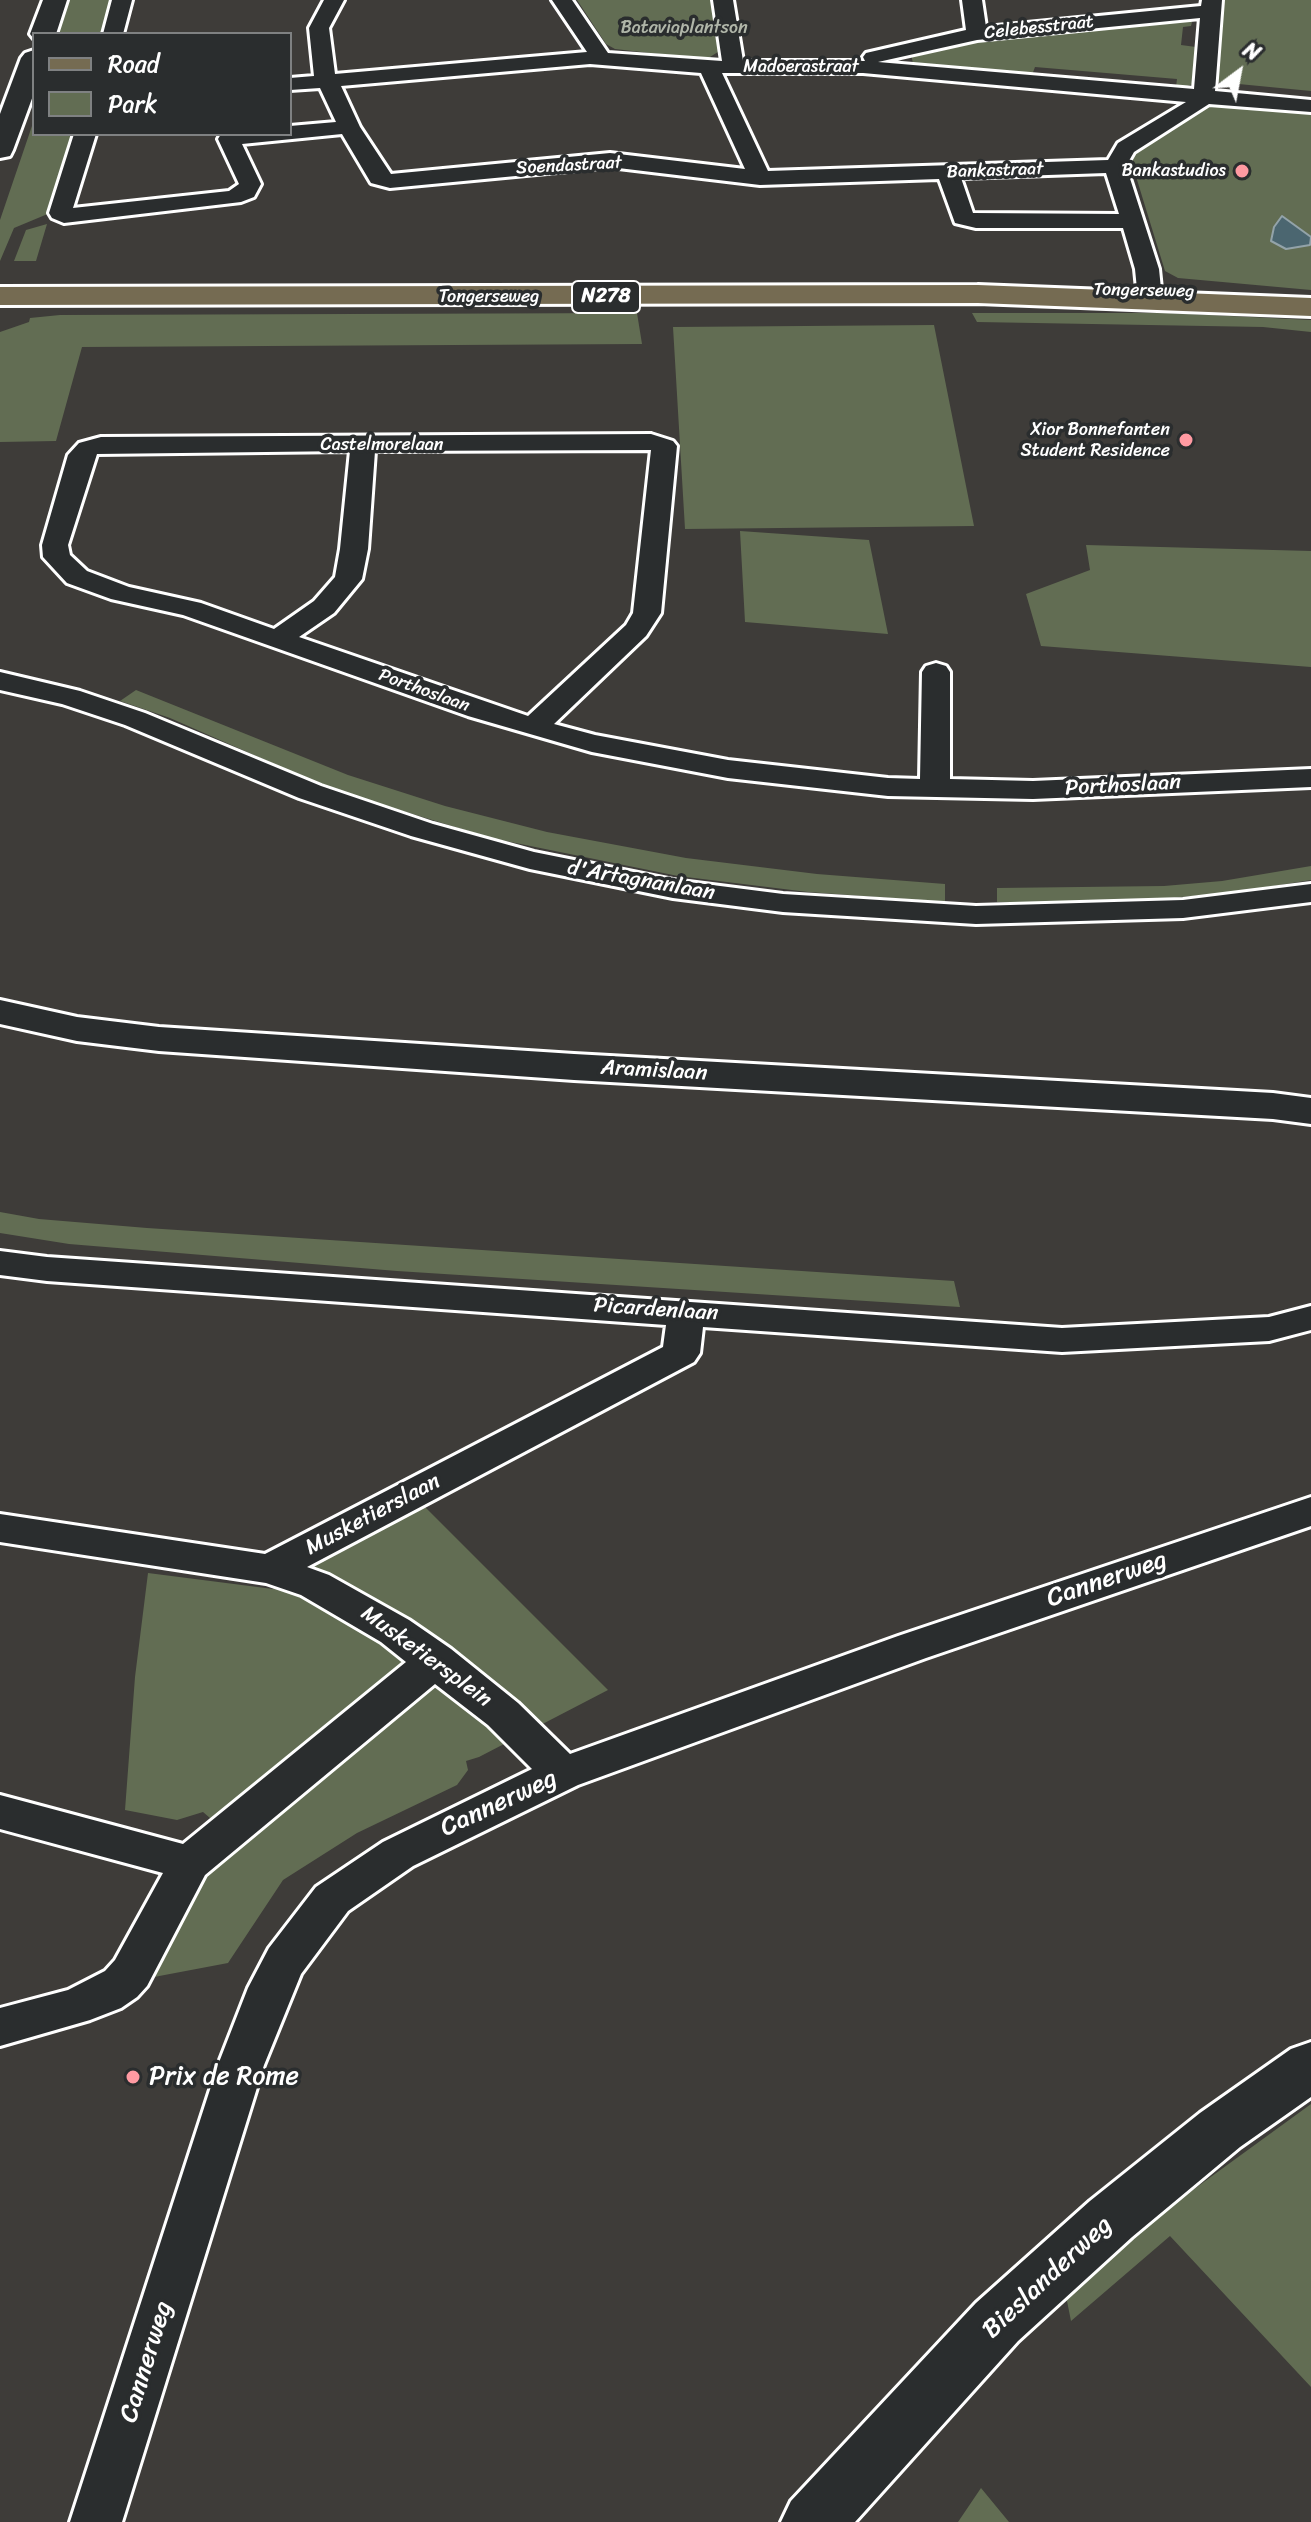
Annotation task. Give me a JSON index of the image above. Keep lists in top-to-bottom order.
{
  "streets": {
    "main road": ["Tongerseweg", "N278"],
    "street": [
      "Celebesstraat",
      "Madoerastraat",
      "Soendastraat",
      "Bankastraat",
      "Castelmorelaan",
      "Porthoslaan",
      "d'Artagnanlaan",
      "Aramislaan",
      "Picardenlaan",
      "Musketierslaan",
      "Cannerweg",
      "Musketiersplein",
      "Bieslanderweg"
    ]
  },
  "crossings": [
    ["Celebesstraat", "Madoerastraat"],
    ["Soendastraat", "Bankastraat"],
    ["Castelmorelaan", "Porthoslaan"],
    ["Picardenlaan", "Musketierslaan"],
    ["Musketierslaan", "Musketiersplein"],
    ["Cannerweg", "Musketiersplein"]
  ],
  "parks": ["Bataviaplantson"],
  "places": ["Bankastudios", "Xior Bonnefanten Student Residence", "Prix de Rome"],
  "legend": ["Road", "Park"],
  "north": "top right"
}
